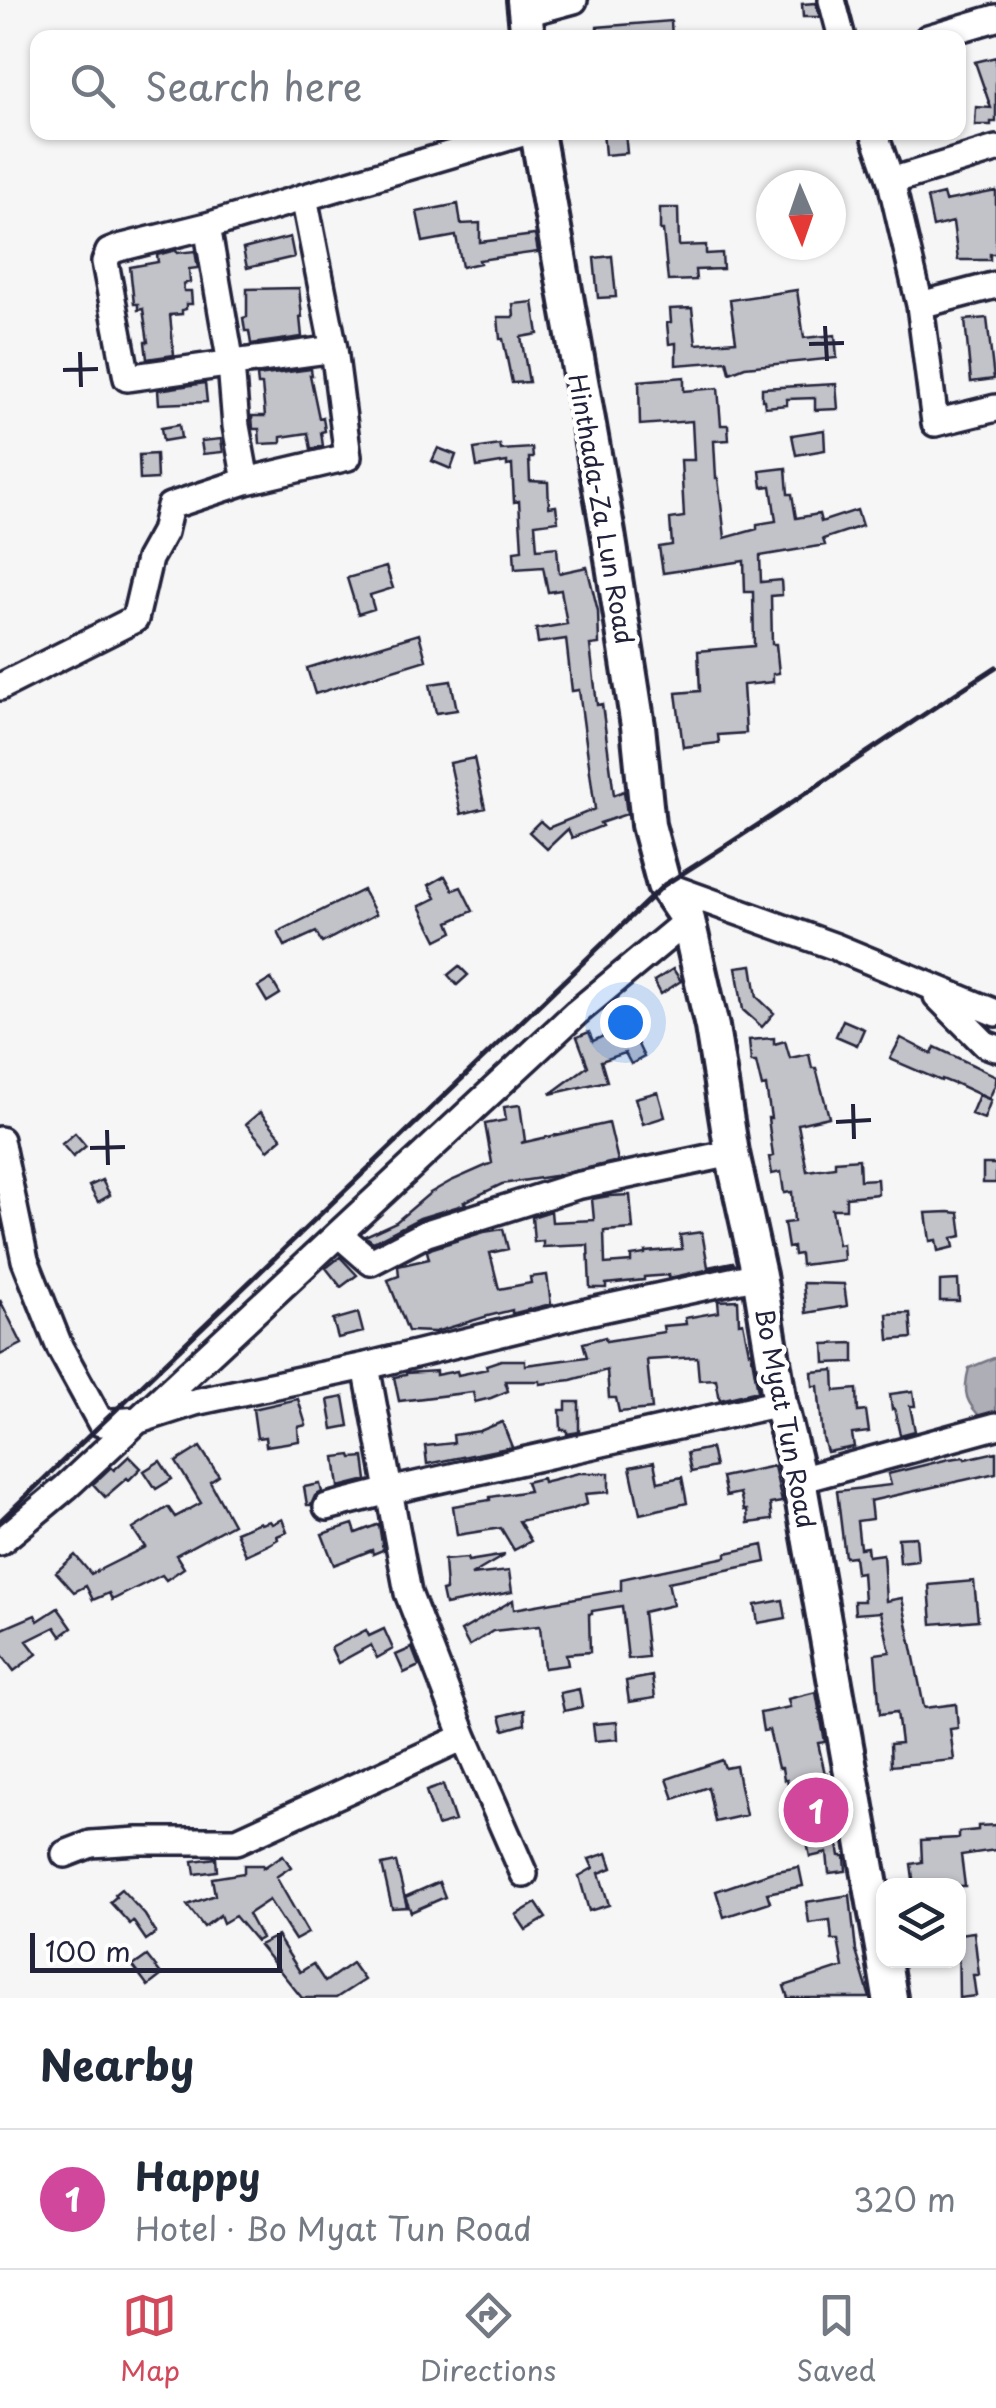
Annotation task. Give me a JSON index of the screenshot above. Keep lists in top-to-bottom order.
{
  "streets": {
    "main road": ["Hinthada-Za Lun Road", "Bo Myat Tun Road"]
  },
  "crossings": [
    ["Hinthada-Za Lun Road", "Bo Myat Tun Road"]
  ],
  "scale_bar": "100 m",
  "north": "bottom",
  "page": {
    "search": "Search here",
    "pins": "1",
    "scale": "100 m",
    "heading": "Nearby",
    "list": [
      {
        "mark": "1",
        "name": "Happy",
        "note": "Hotel · Bo Myat Tun Road",
        "value": "320 m"
      }
    ],
    "nav": ["Map", "Directions", "Saved"]
  }
}
